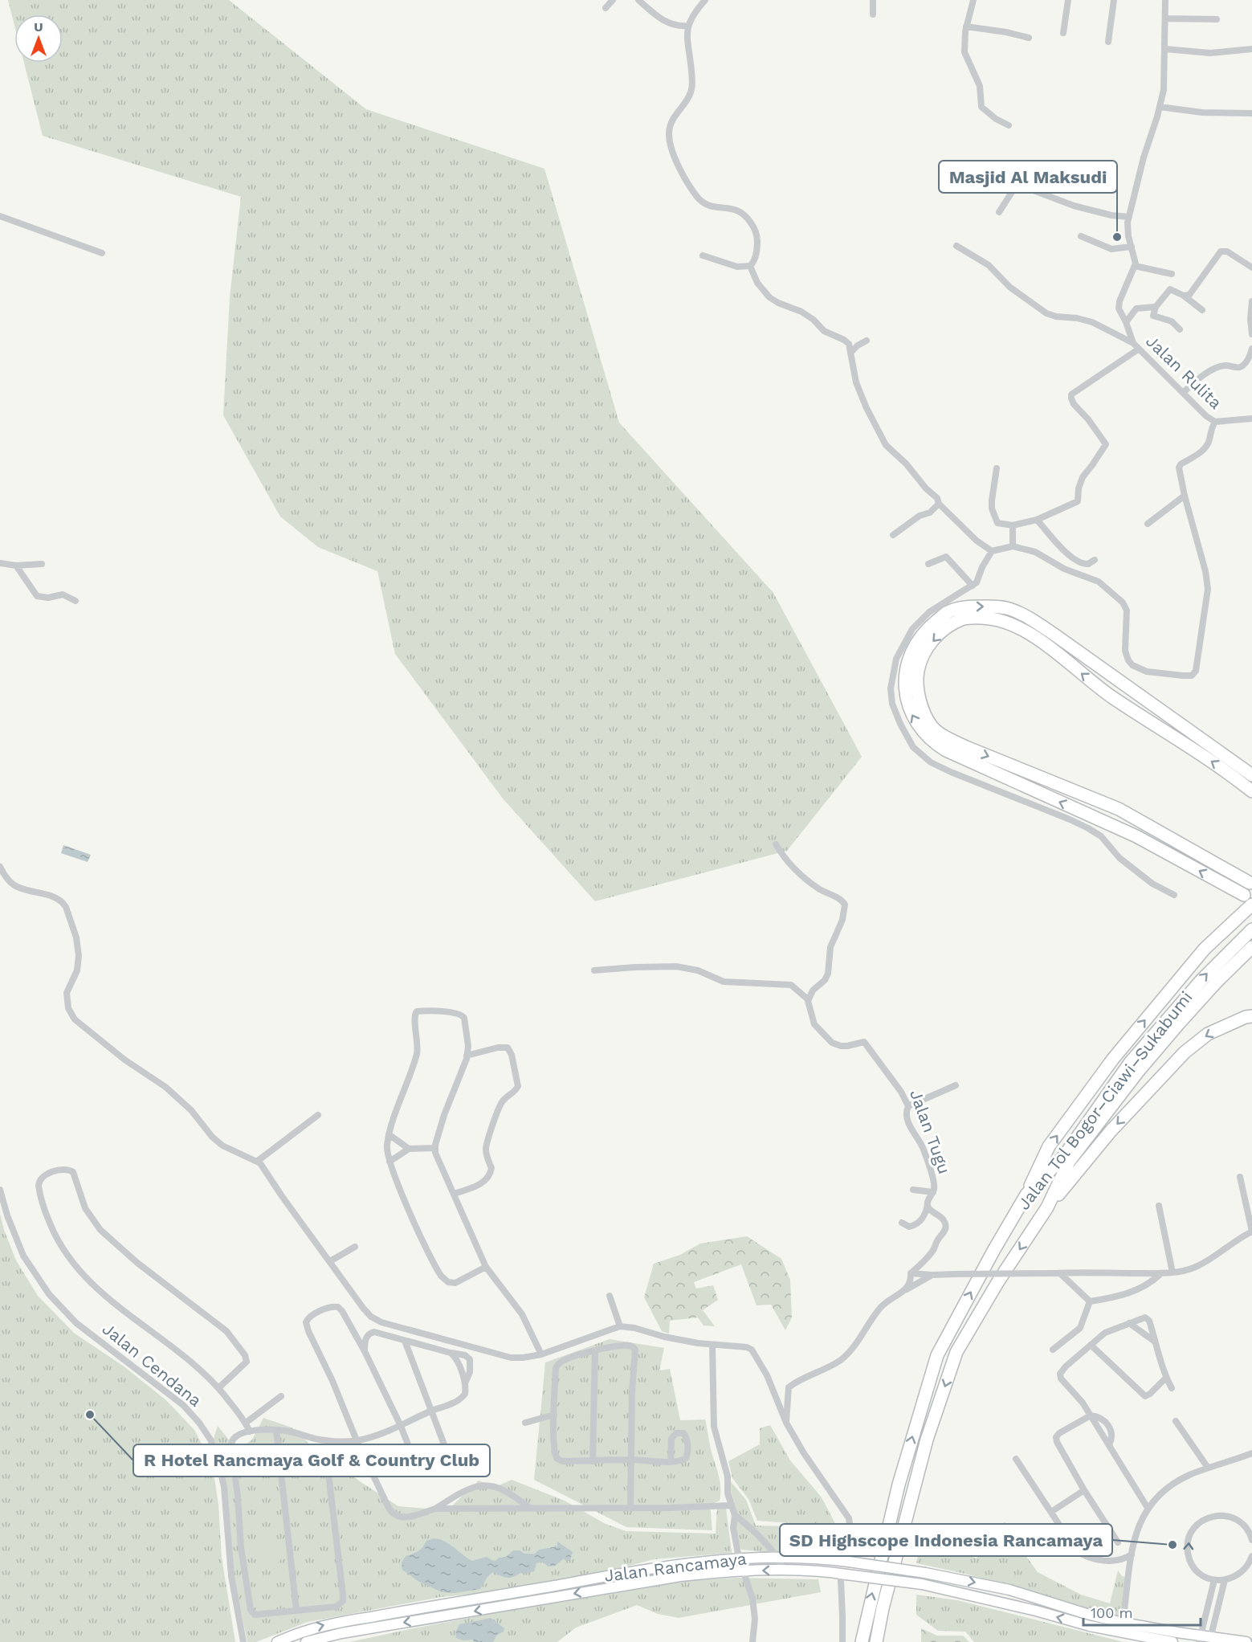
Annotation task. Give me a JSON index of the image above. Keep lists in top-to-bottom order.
{
  "streets": {
    "highway": ["Jalan Tol Bogor–Ciawi–Sukabumi"],
    "street": [
      "Jalan Rulita",
      "Jalan Tugu",
      "Jalan Cendana",
      "Jalan Rancamaya"
    ]
  },
  "places": ["Masjid Al Maksudi", "R Hotel Rancmaya Golf & Country Club", "SD Highscope Indonesia Rancamaya"],
  "scale_bar": "100 m",
  "north": "top"
}
